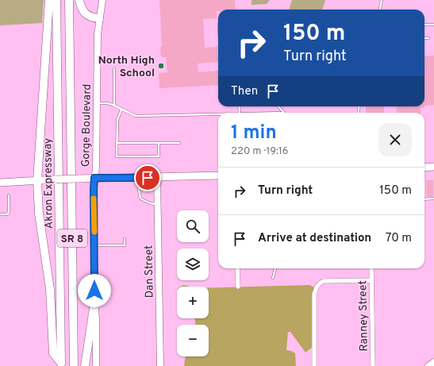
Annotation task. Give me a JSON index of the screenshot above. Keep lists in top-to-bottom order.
{
  "streets": {
    "highway": ["Akron Expressway", "SR 8"],
    "street": ["Gorge Boulevard", "Dan Street", "Ranney Street"]
  },
  "places": ["North High School"],
  "page": {
    "turn": ["150 m", "Turn right"],
    "then": "Then",
    "heading": ["1 min", "220 m · 19:16"],
    "list": [
      {
        "name": "Turn right",
        "value": "150 m"
      },
      {
        "name": "Arrive at destination",
        "value": "70 m"
      }
    ],
    "map_buttons": ["+", "−"]
  }
}
